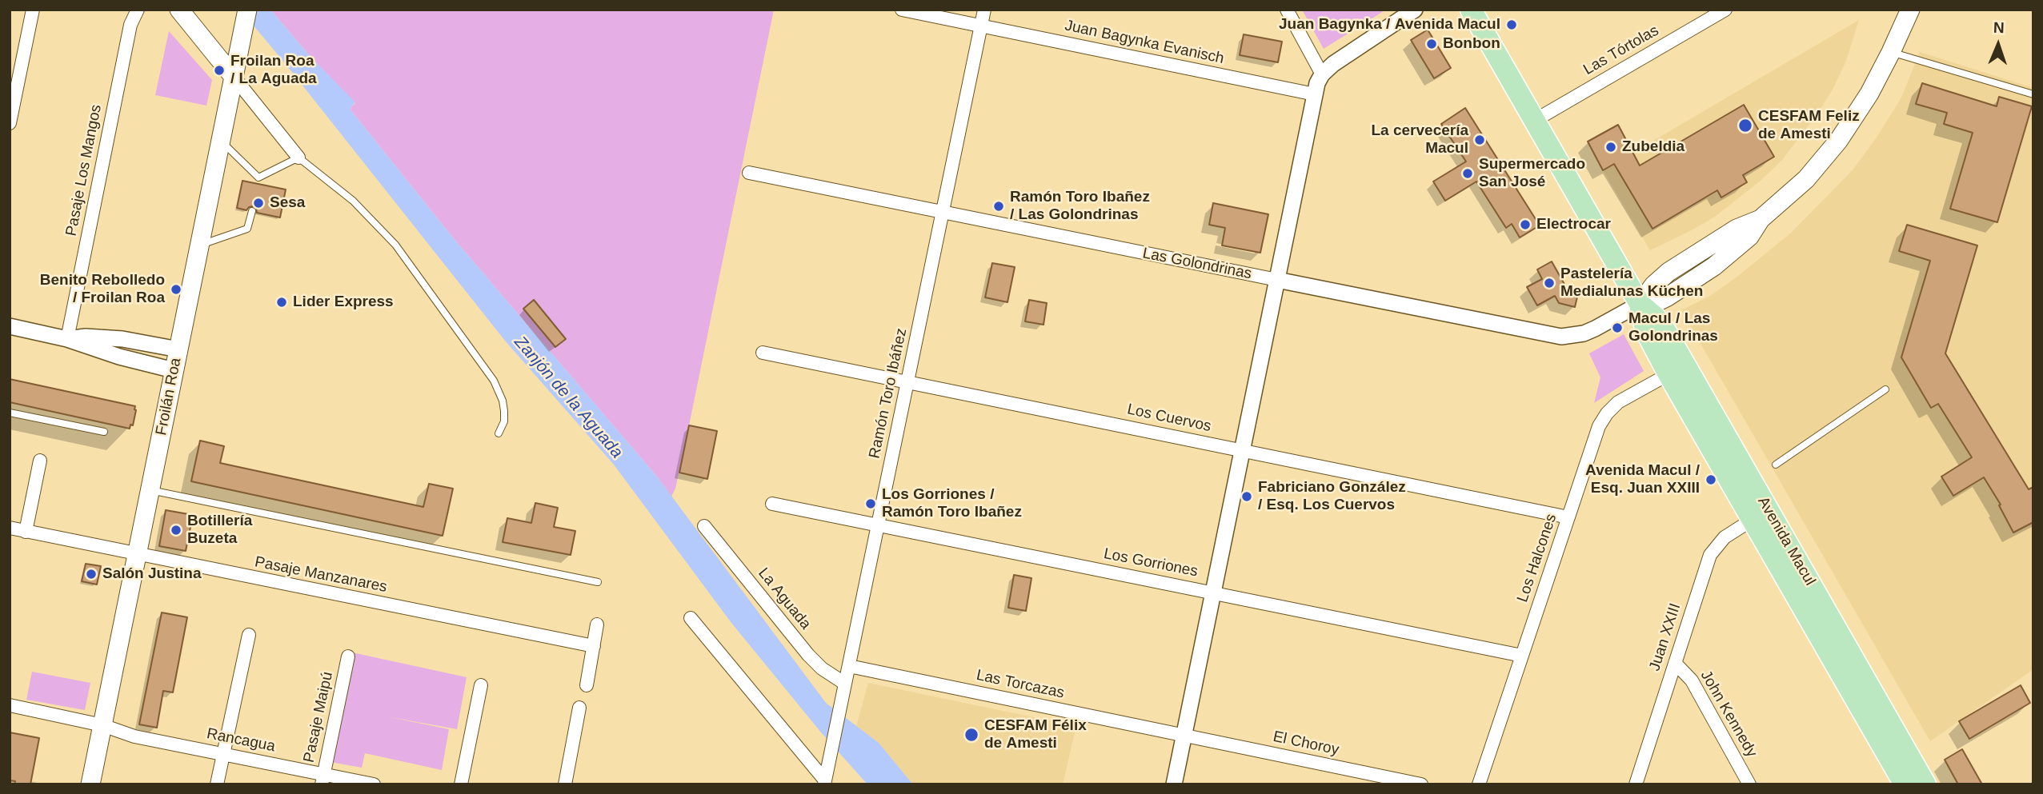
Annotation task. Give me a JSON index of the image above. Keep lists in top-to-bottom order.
{
  "streets": {
    "main road": ["Froilán Roa", "Avenida Macul"],
    "street": [
      "Juan Bagynka Evanisch",
      "Las Tórtolas",
      "Pasaje Los Mangos",
      "Las Golondrinas",
      "Ramón Toro Ibáñez",
      "Los Cuervos",
      "Los Halcones",
      "Los Gorriones",
      "Pasaje Manzanares",
      "La Aguada",
      "Juan XXIII",
      "Las Torcazas",
      "John Kennedy",
      "Pasaje Maipú",
      "Rancagua",
      "El Choroy"
    ]
  },
  "crossings": [
    ["Juan Bagynka Evanisch", "Ramón Toro Ibáñez"],
    ["Las Tórtolas", "Avenida Macul"],
    ["Las Golondrinas", "Ramón Toro Ibáñez"],
    ["Las Golondrinas", "Avenida Macul"],
    ["Ramón Toro Ibáñez", "Los Cuervos"],
    ["Ramón Toro Ibáñez", "Los Gorriones"],
    ["Ramón Toro Ibáñez", "La Aguada"],
    ["Ramón Toro Ibáñez", "Las Torcazas"],
    ["Froilán Roa", "Pasaje Manzanares"],
    ["Froilán Roa", "Rancagua"],
    ["Los Cuervos", "Los Halcones"],
    ["Avenida Macul", "Los Halcones"],
    ["Avenida Macul", "Juan XXIII"],
    ["Los Halcones", "Los Gorriones"],
    ["Juan XXIII", "John Kennedy"],
    ["Las Torcazas", "El Choroy"],
    ["Pasaje Maipú", "Rancagua"]
  ],
  "water": ["Zanjón de la Aguada"],
  "places": [
    "Juan Bagynka / Avenida Macul",
    "Bonbon",
    "Froilan Roa / La Aguada",
    "CESFAM Feliz de Amesti",
    "La cervecería Macul",
    "Zubeldia",
    "Supermercado San José",
    "Sesa",
    "Ramón Toro Ibañez / Las Golondrinas",
    "Electrocar",
    "Pastelería Medialunas Küchen",
    "Benito Rebolledo / Froilan Roa",
    "Lider Express",
    "Macul / Las Golondrinas",
    "Avenida Macul / Esq. Juan XXIII",
    "Fabriciano González / Esq. Los Cuervos",
    "Los Gorriones / Ramón Toro Ibañez",
    "Botillería Buzeta",
    "Salón Justina",
    "CESFAM Félix de Amesti"
  ],
  "north": "top"
}
